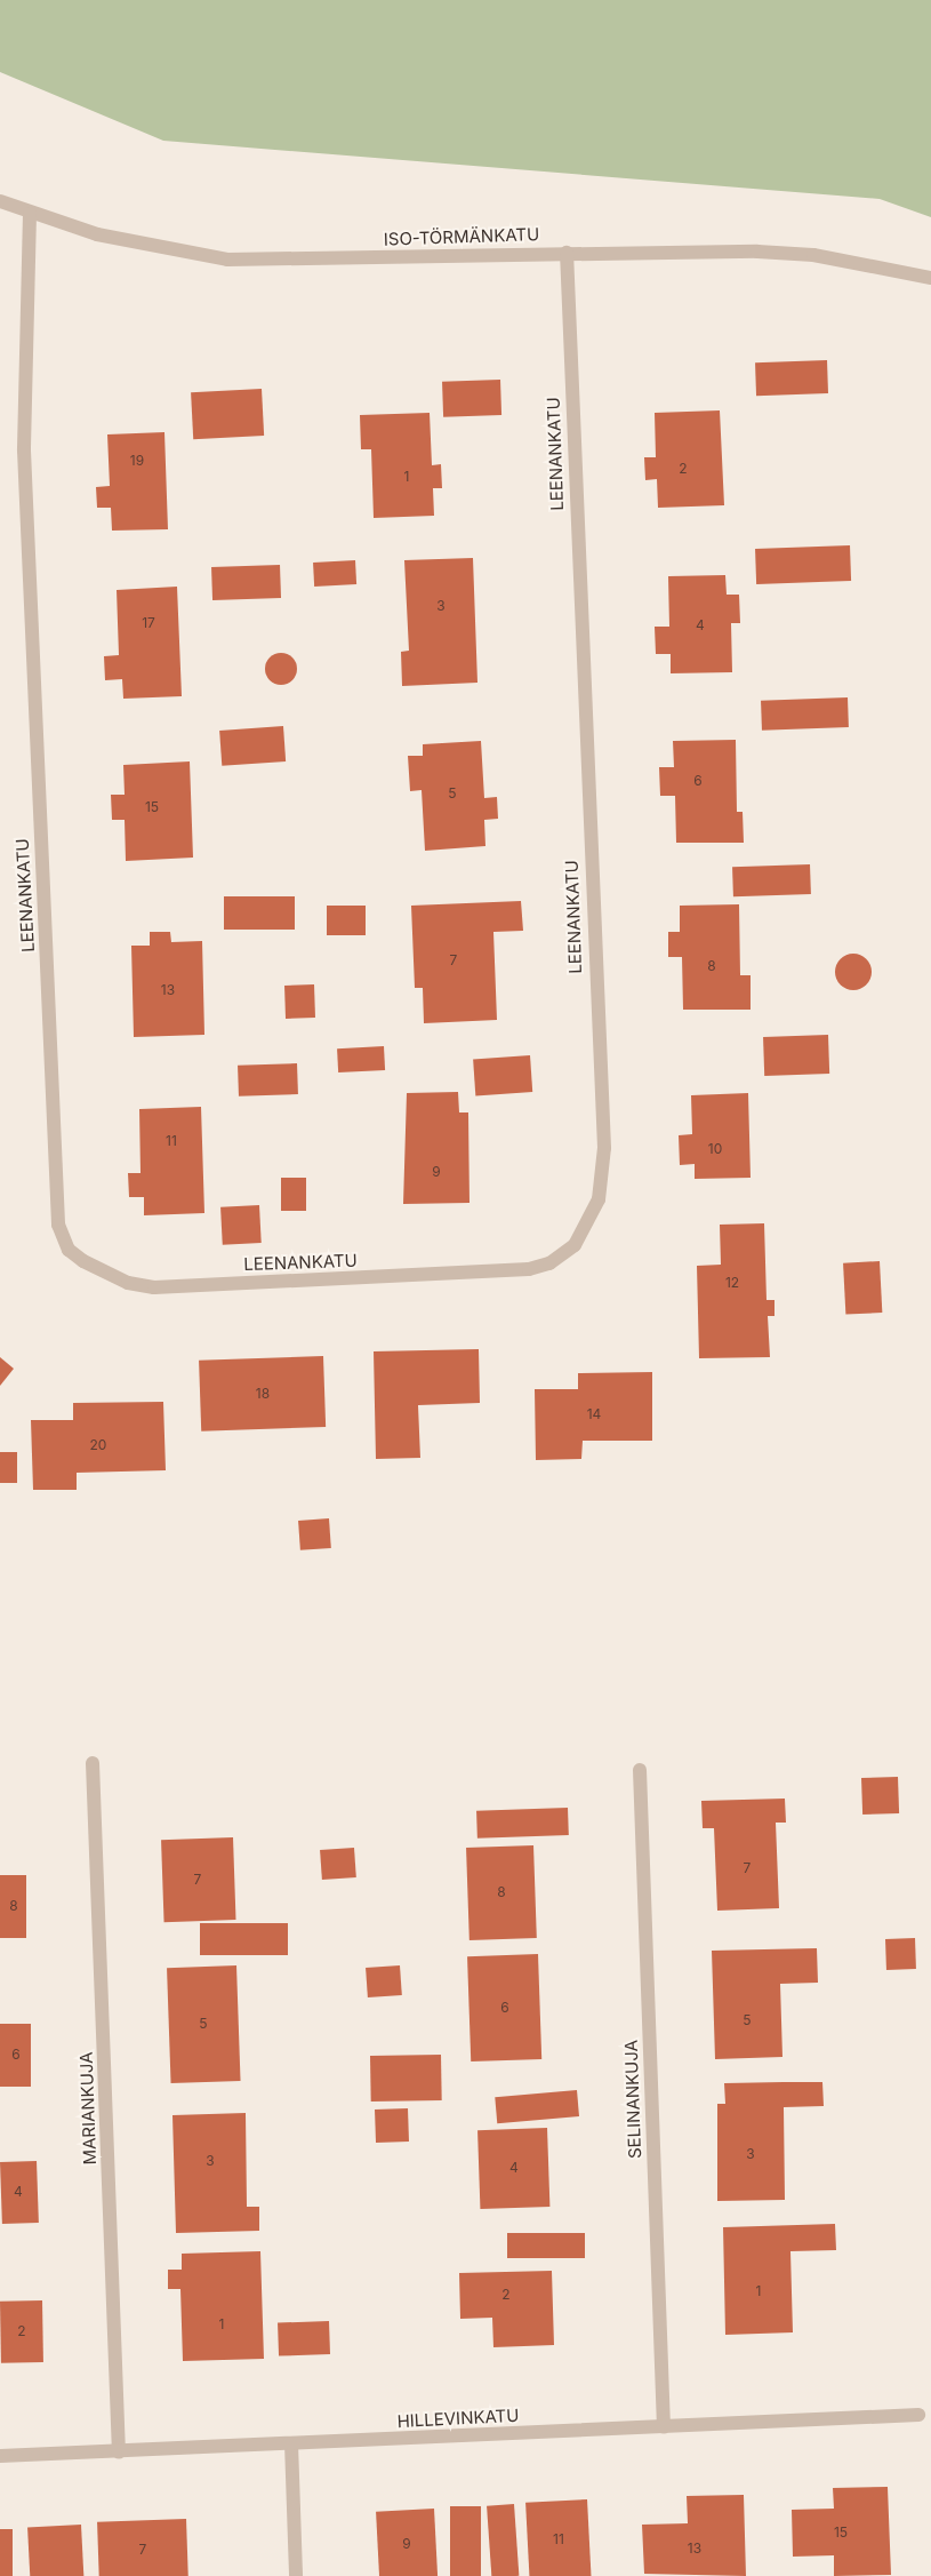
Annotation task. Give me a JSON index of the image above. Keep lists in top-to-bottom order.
{
  "streets": {
    "street": [
      "ISO-TÖRMÄNKATU",
      "LEENANKATU",
      "SELINANKUJA",
      "MARIANKUJA",
      "HILLEVINKATU"
    ]
  },
  "crossings": [
    ["ISO-TÖRMÄNKATU", "LEENANKATU"],
    ["SELINANKUJA", "HILLEVINKATU"],
    ["MARIANKUJA", "HILLEVINKATU"]
  ],
  "house_numbers": [
    "19",
    "2",
    "1",
    "3",
    "17",
    "4",
    "6",
    "5",
    "15",
    "7",
    "8",
    "13",
    "11",
    "10",
    "9",
    "12",
    "18",
    "14",
    "20",
    "7",
    "7",
    "8",
    "8",
    "6",
    "5",
    "5",
    "6",
    "3",
    "3",
    "4",
    "4",
    "1",
    "2",
    "1",
    "2",
    "15",
    "11",
    "9",
    "13",
    "7"
  ]
}
